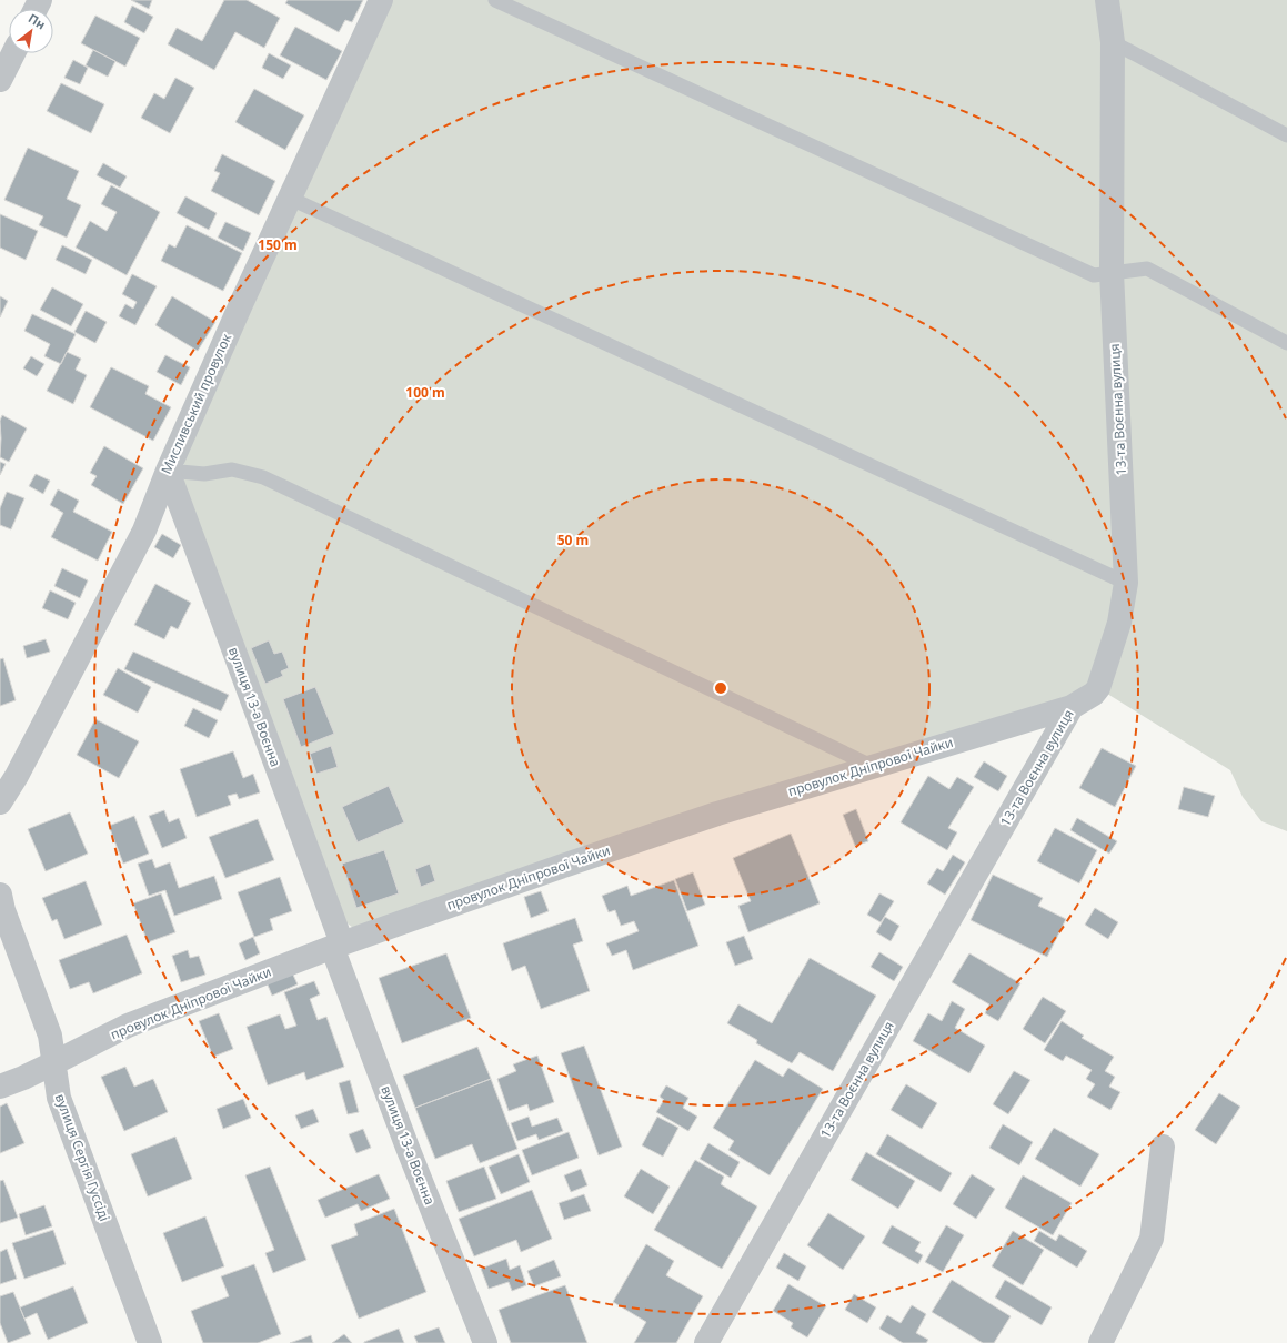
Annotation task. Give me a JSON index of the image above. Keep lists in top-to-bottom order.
{
  "streets": {
    "street": [
      "Мисливський провулок",
      "13-та Воєнна вулиця",
      "вулиця 13-а Воєнна",
      "провулок Дніпрової Чайки",
      "вулиця Сергія Гуссіді"
    ]
  },
  "crossings": [
    ["Мисливський провулок", "вулиця 13-а Воєнна"],
    ["13-та Воєнна вулиця", "провулок Дніпрової Чайки"],
    ["вулиця 13-а Воєнна", "провулок Дніпрової Чайки"],
    ["провулок Дніпрової Чайки", "вулиця Сергія Гуссіді"]
  ],
  "north": "top right",
  "rings": ["150 m", "100 m", "50 m"]
}
